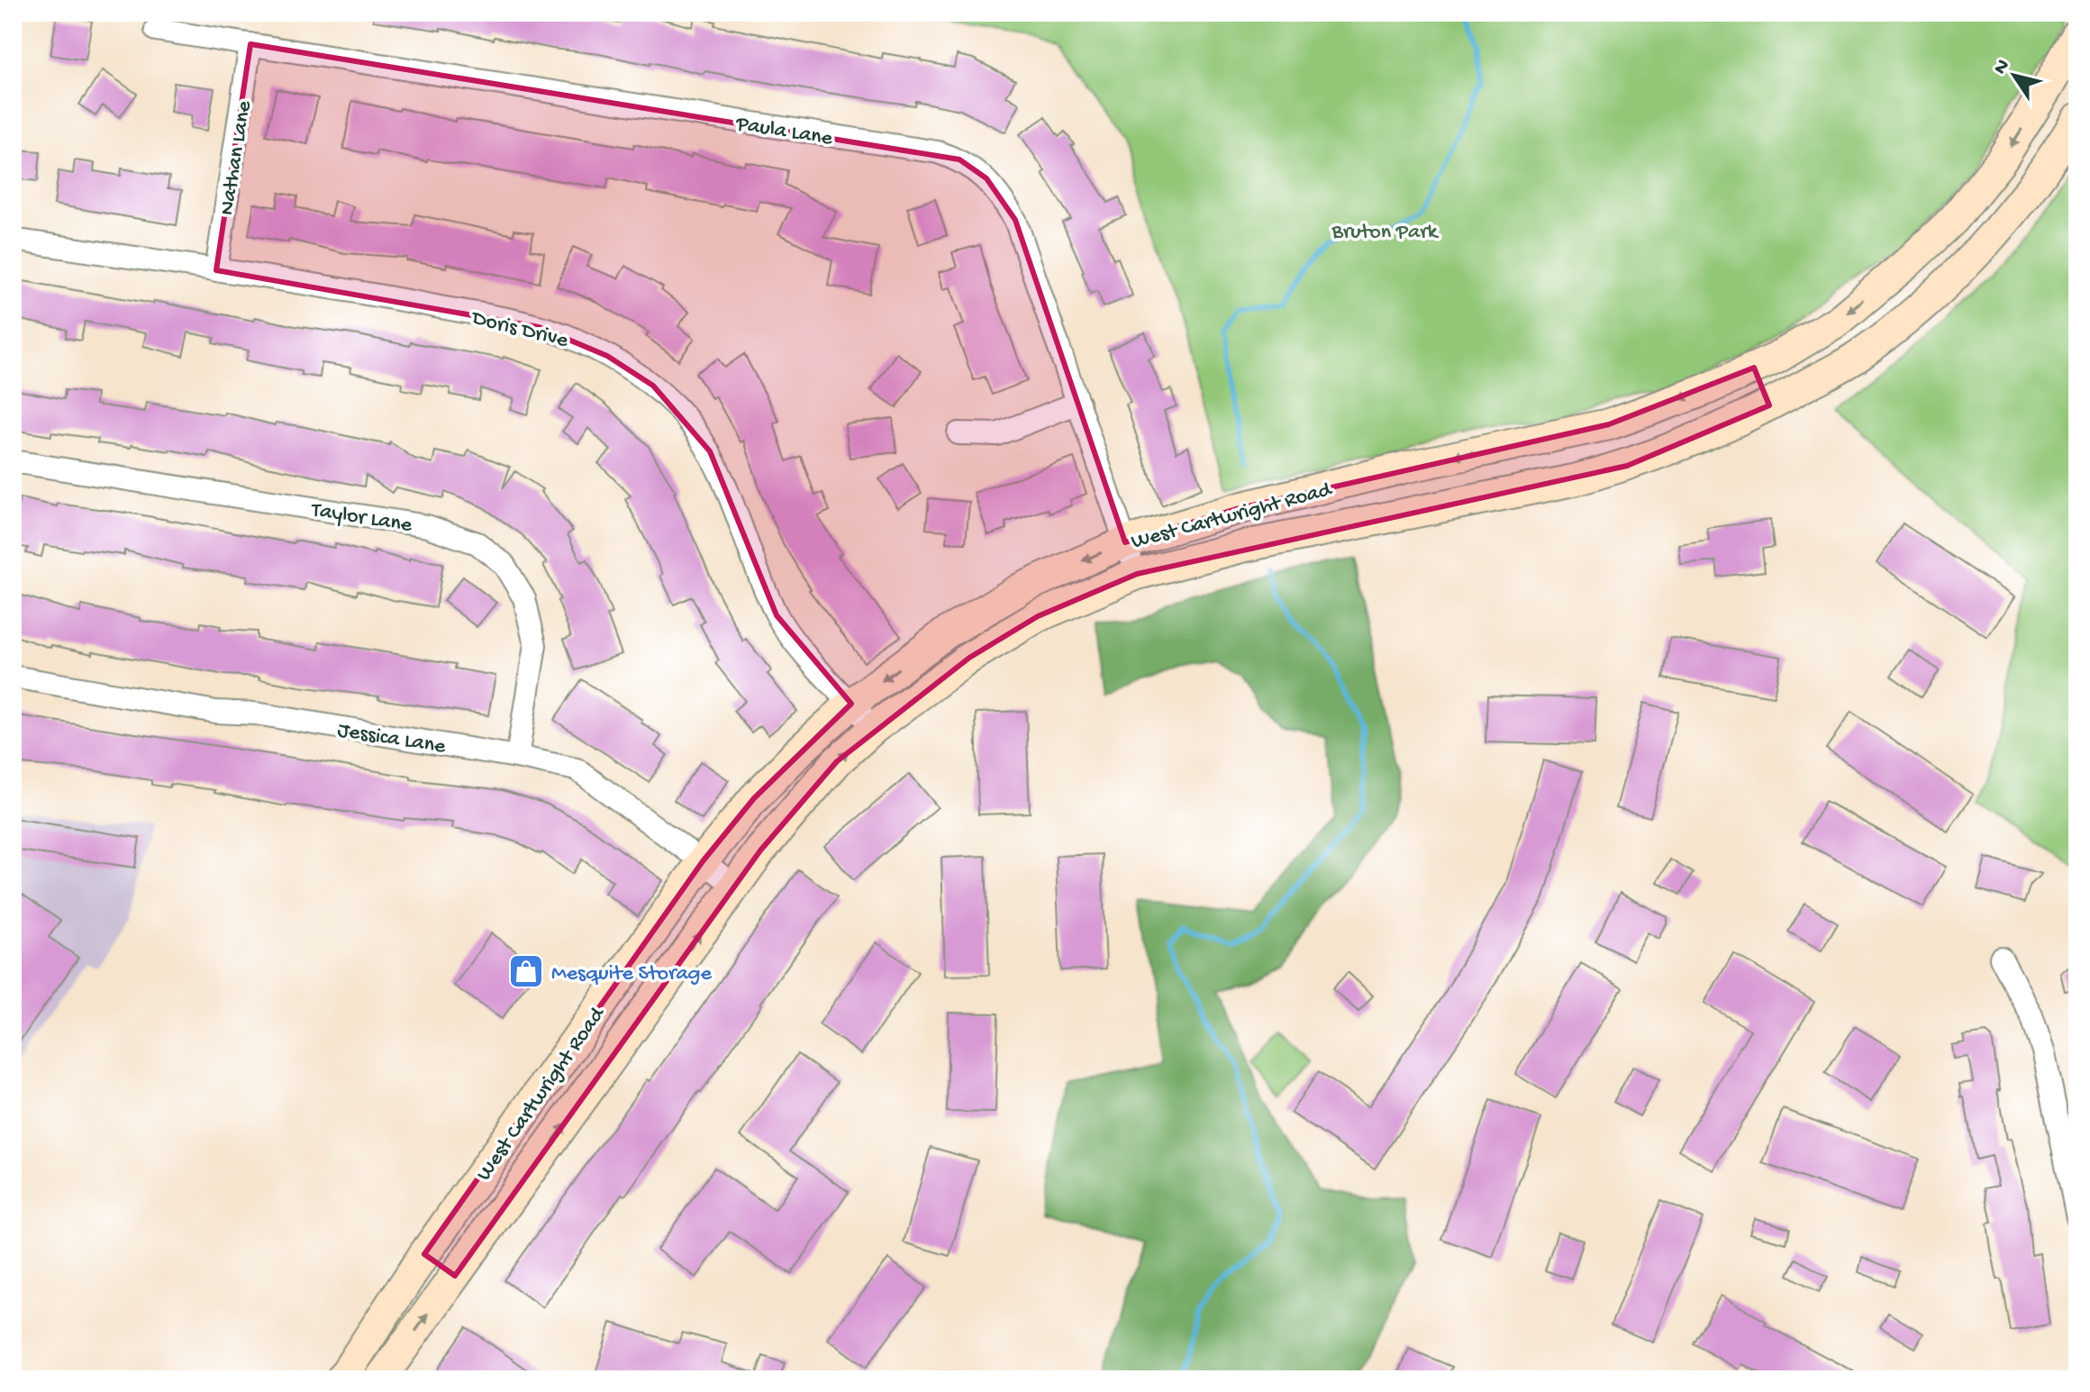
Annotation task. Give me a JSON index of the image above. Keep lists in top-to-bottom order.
{
  "streets": {
    "main road": ["West Cartwright Road"],
    "street": [
      "Paula Lane",
      "Nathan Lane",
      "Doris Drive",
      "Taylor Lane",
      "Jessica Lane"
    ]
  },
  "crossings": [
    ["Paula Lane", "Nathan Lane"],
    ["Paula Lane", "West Cartwright Road"],
    ["Nathan Lane", "Doris Drive"],
    ["Doris Drive", "West Cartwright Road"],
    ["West Cartwright Road", "Jessica Lane"],
    ["Taylor Lane", "Jessica Lane"]
  ],
  "parks": ["Bruton Park"],
  "places": {
    "shop": ["Mesquite Storage"]
  },
  "north": "top left"
}
